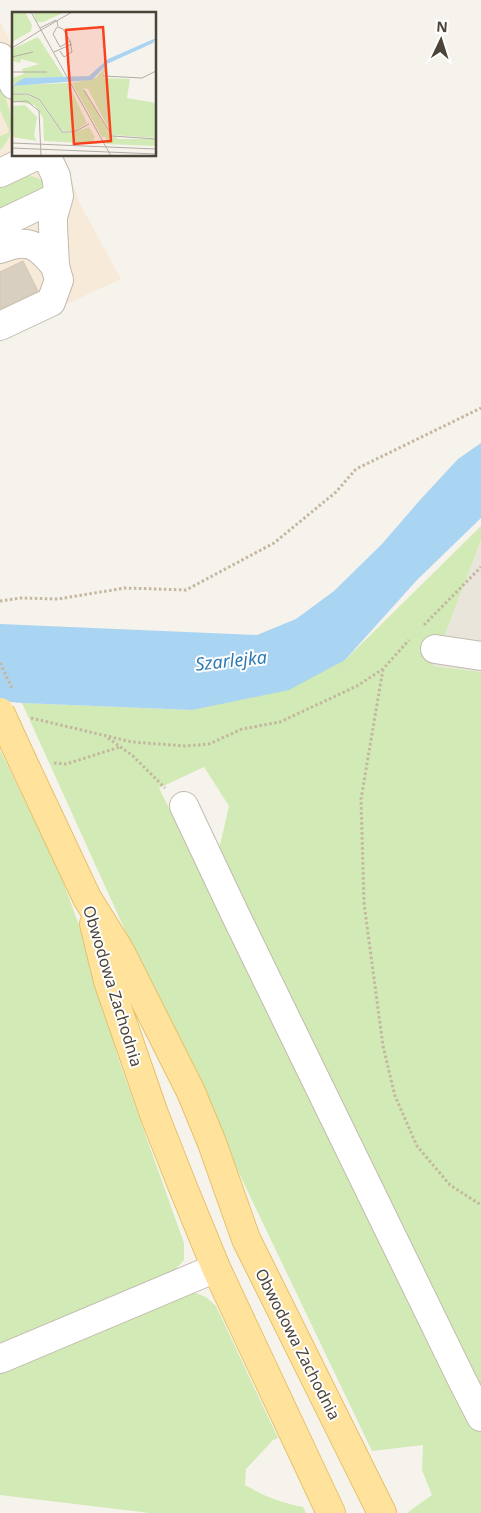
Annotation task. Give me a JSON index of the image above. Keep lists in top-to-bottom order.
{
  "streets": {
    "main road": ["Obwodowa Zachodnia"]
  },
  "water": ["Szarlejka"],
  "north": "top"
}
